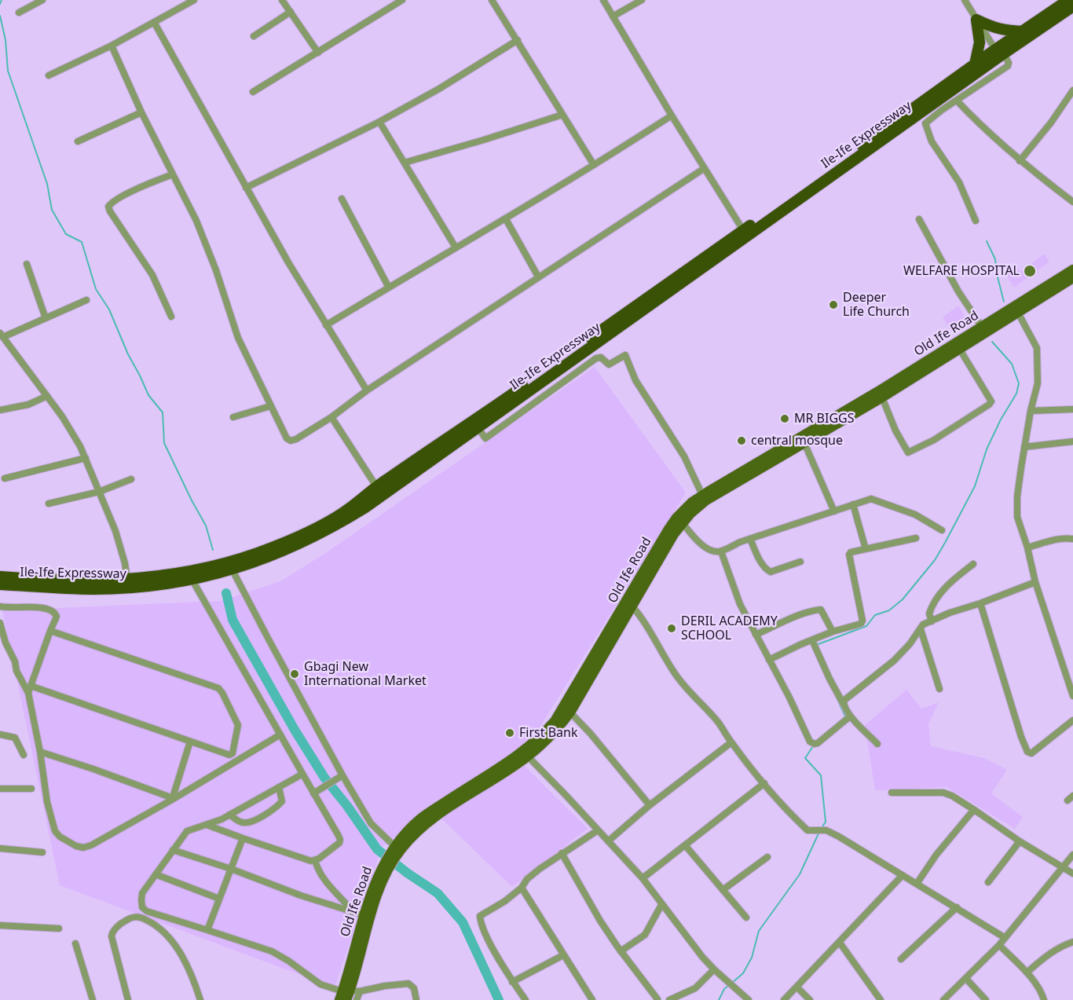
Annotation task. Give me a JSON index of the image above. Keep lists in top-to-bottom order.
{
  "streets": {
    "highway": ["Ile-Ife Expressway"],
    "main road": ["Old Ife Road"]
  },
  "places": [
    "WELFARE HOSPITAL",
    "Deeper Life Church",
    "MR BIGGS",
    "central mosque",
    "DERIL ACADEMY SCHOOL",
    "Gbagi New International Market",
    "First Bank"
  ]
}
